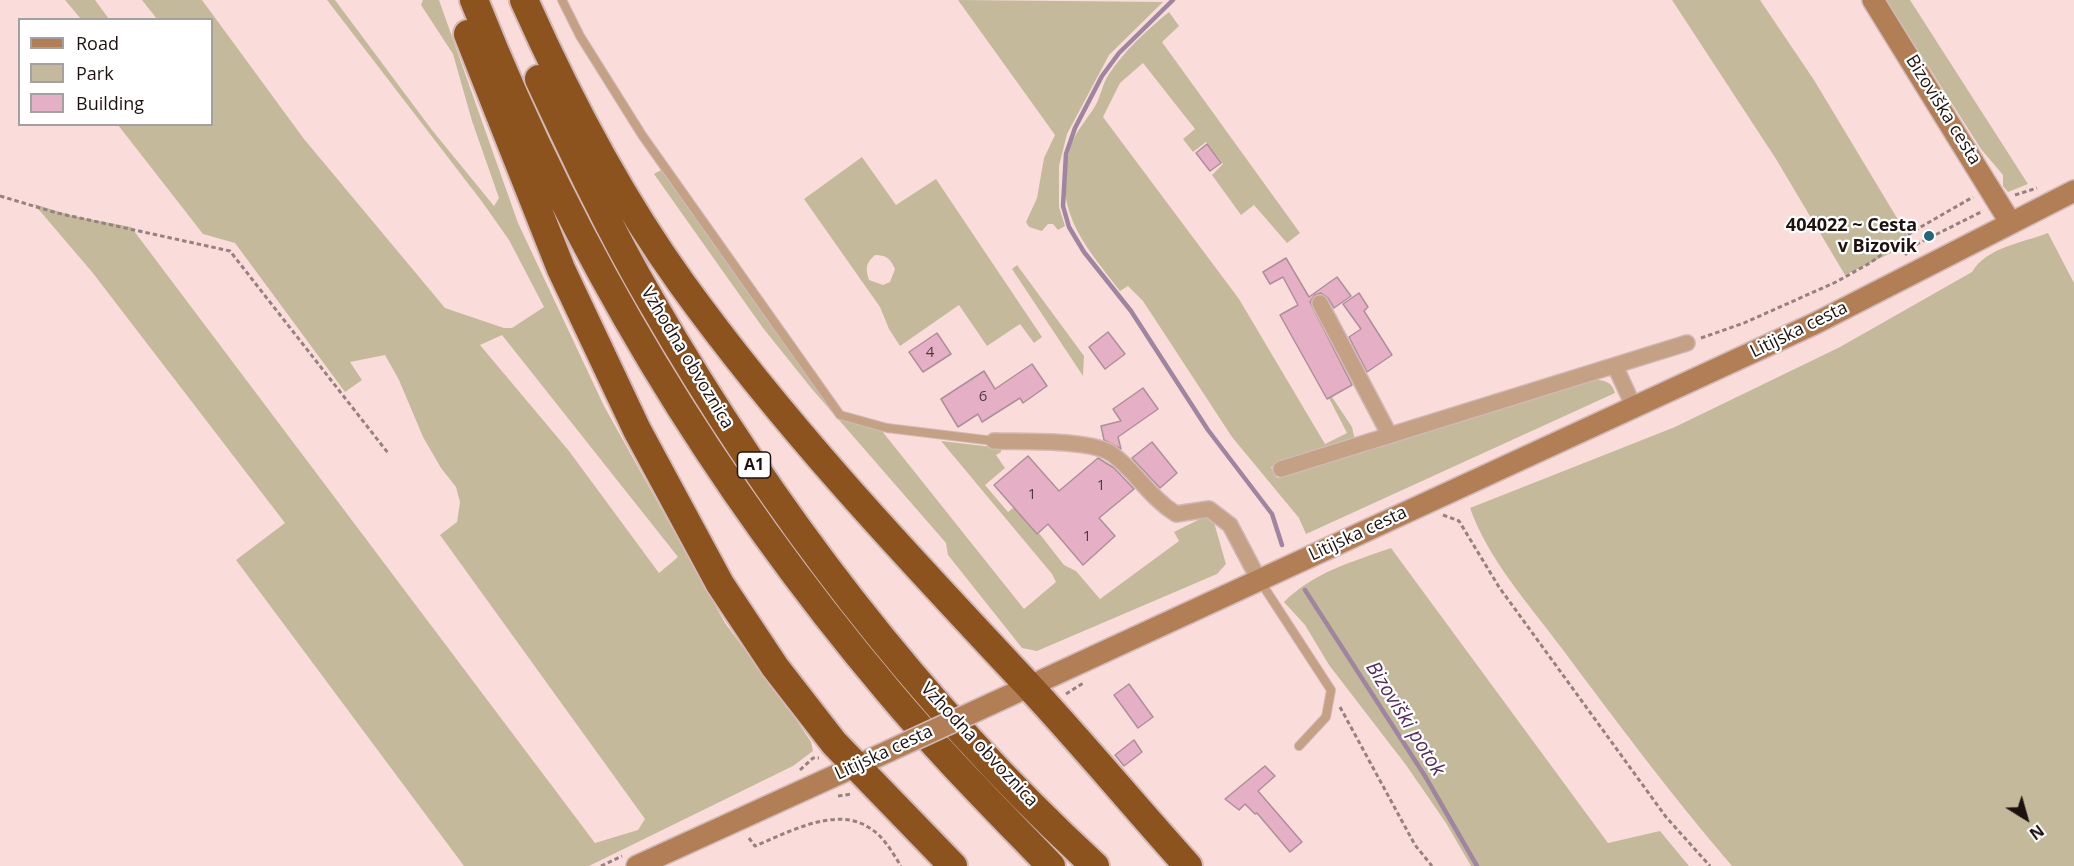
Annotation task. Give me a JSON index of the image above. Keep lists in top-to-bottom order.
{
  "streets": {
    "highway": ["Vzhodna obvoznica", "A1"],
    "main road": ["Bizoviška cesta", "Litijska cesta"]
  },
  "crossings": [
    ["Bizoviška cesta", "Litijska cesta"]
  ],
  "water": ["Bizoviški potok"],
  "places": ["404022 ~ Cesta v Bizovik"],
  "house_numbers": [
    "4",
    "6",
    "1",
    "1",
    "1"
  ],
  "legend": ["Road", "Park", "Building"],
  "north": "bottom right"
}
